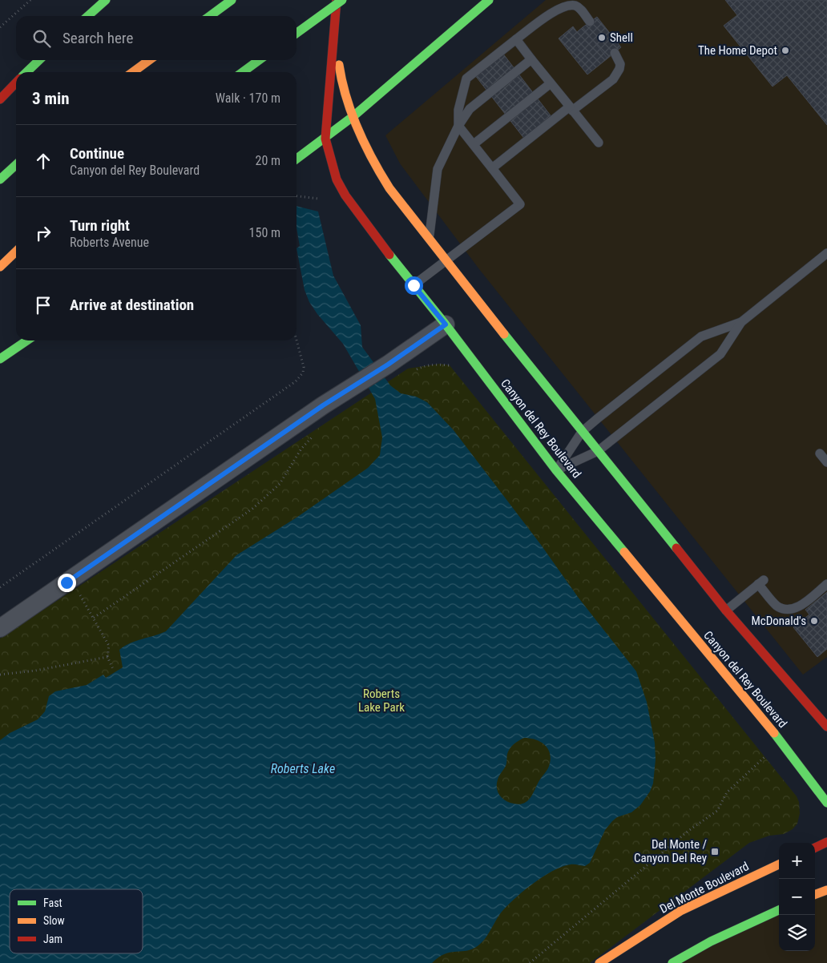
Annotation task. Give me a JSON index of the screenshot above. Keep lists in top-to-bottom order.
{
  "streets": {
    "main road": ["Canyon del Rey Boulevard", "Del Monte Boulevard"]
  },
  "water": ["Roberts Lake"],
  "parks": ["Roberts Lake Park"],
  "places": {
    "other": ["Shell", "The Home Depot", "McDonald's"],
    "transit": ["Del Monte / Canyon Del Rey"]
  },
  "legend": ["Fast", "Slow", "Jam"],
  "page": {
    "search": "Search here",
    "heading": ["3 min", "Walk · 170 m"],
    "list": [
      ["Continue", "Canyon del Rey Boulevard", "20 m"],
      ["Turn right", "Roberts Avenue", "150 m"],
      "Arrive at destination"
    ],
    "map_buttons": ["+", "−"]
  }
}
